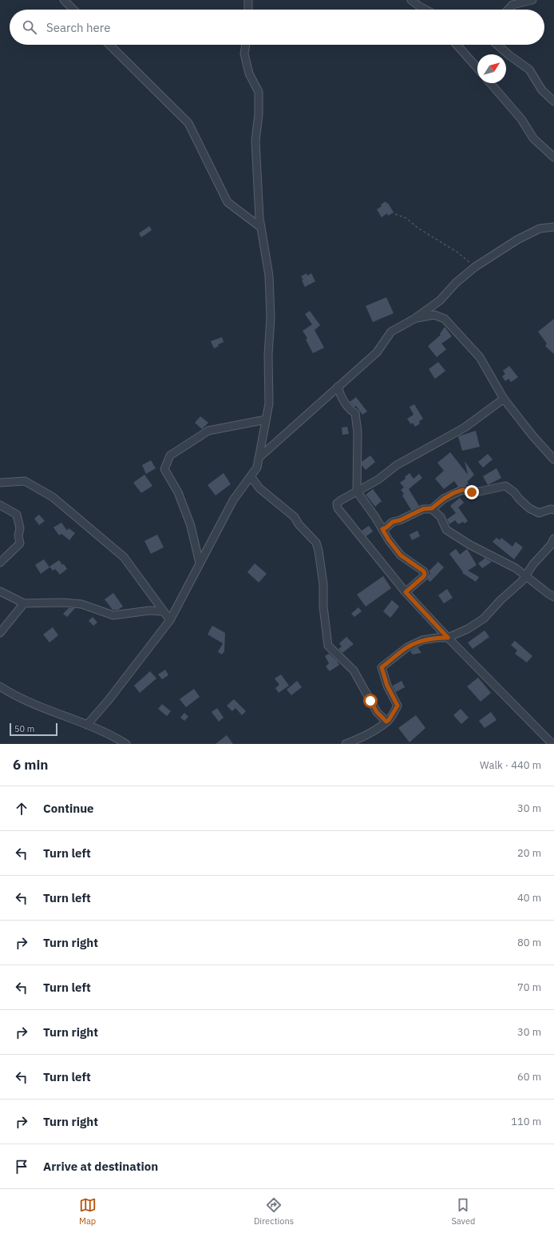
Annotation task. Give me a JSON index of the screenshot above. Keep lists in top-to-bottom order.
{
  "scale_bar": "50 m",
  "north": "top right",
  "page": {
    "search": "Search here",
    "scale": "50 m",
    "heading": ["6 min", "Walk · 440 m"],
    "list": [
      ["Continue", "30 m"],
      ["Turn left", "20 m"],
      ["Turn left", "40 m"],
      ["Turn right", "80 m"],
      ["Turn left", "70 m"],
      ["Turn right", "30 m"],
      ["Turn left", "60 m"],
      ["Turn right", "110 m"],
      "Arrive at destination"
    ],
    "nav": ["Map", "Directions", "Saved"]
  }
}
